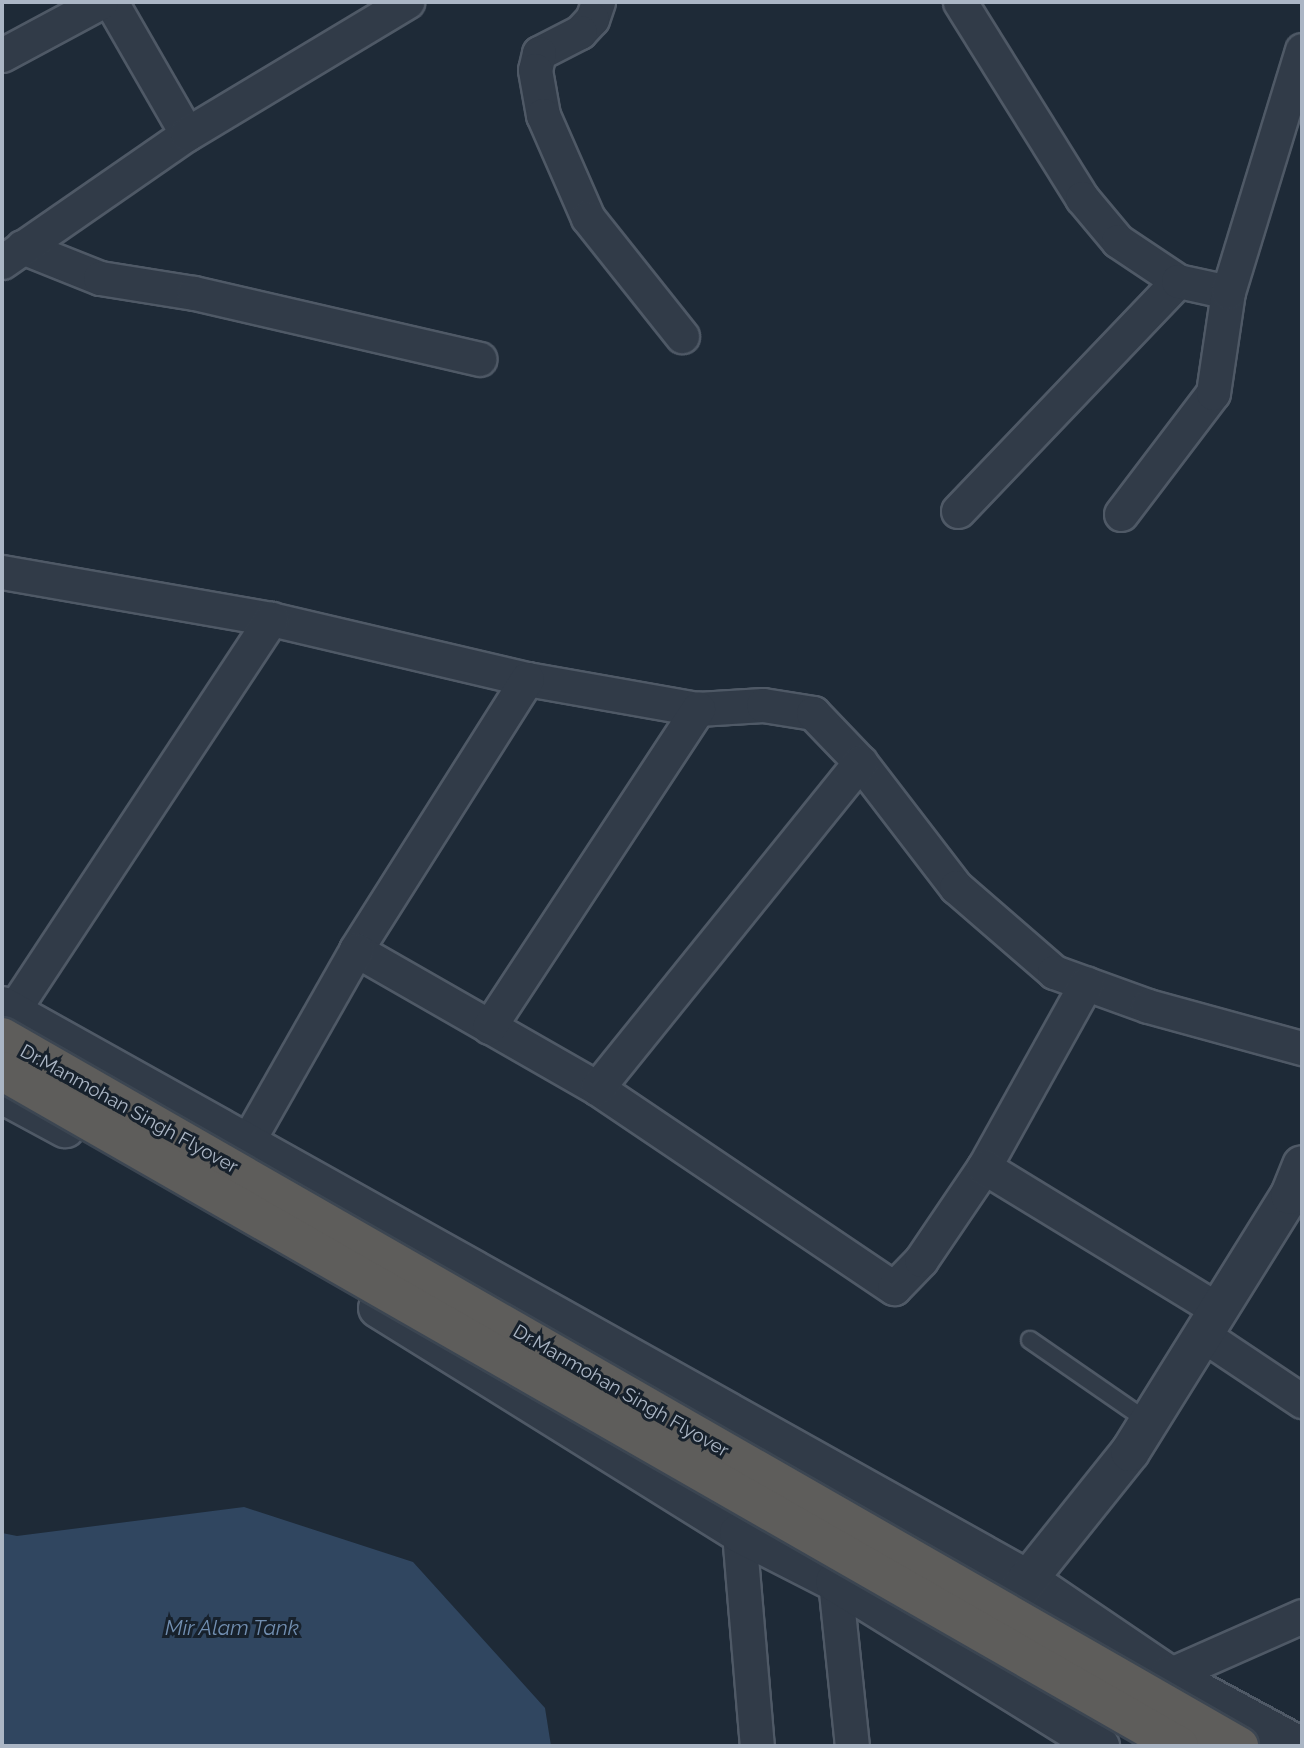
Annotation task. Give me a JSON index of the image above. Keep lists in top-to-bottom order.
{
  "streets": {
    "highway": ["Dr.Manmohan Singh Flyover"]
  },
  "water": ["Mir Alam Tank"]
}
